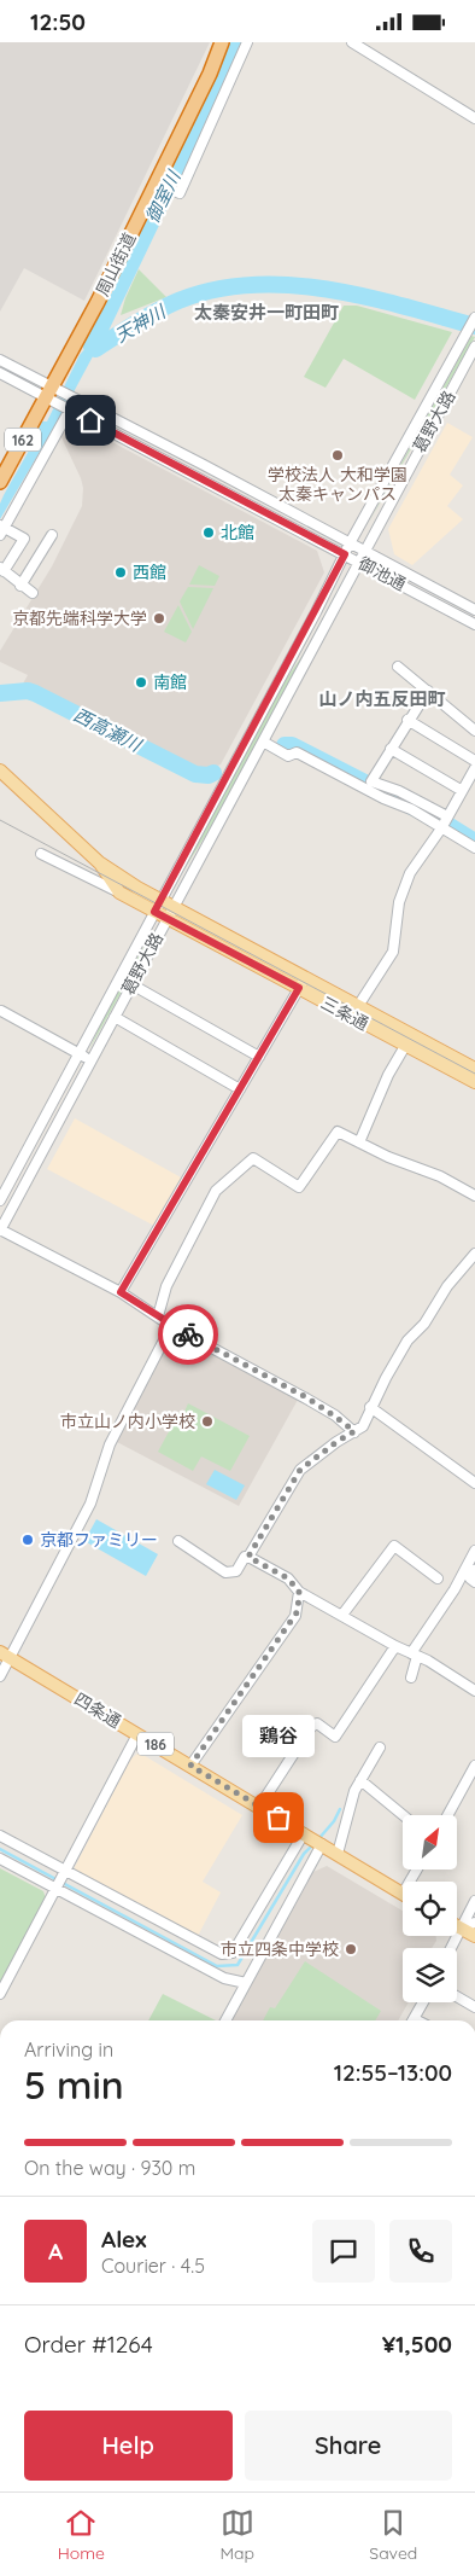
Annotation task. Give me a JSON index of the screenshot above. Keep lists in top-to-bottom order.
{
  "streets": {
    "highway": ["周山街道", "162"],
    "main road": ["三条通", "四条通", "186"],
    "street": ["葛野大路", "御池通"]
  },
  "crossings": [
    ["周山街道", "御池通"],
    ["葛野大路", "御池通"],
    ["葛野大路", "三条通"]
  ],
  "districts": ["太秦安井一町田町", "山ノ内五反田町"],
  "water": ["御室川", "天神川", "西高瀬川"],
  "places": [
    "学校法人 大和学園 太秦キャンパス",
    "北館",
    "西館",
    "京都先端科学大学",
    "南館",
    "市立山ノ内小学校",
    "京都ファミリー",
    "鶏谷",
    "市立四条中学校"
  ],
  "north": "top right",
  "page": {
    "status": "12:50",
    "bubble": "鶏谷",
    "heading": ["5 min", "Arriving in", "12:55–13:00"],
    "panel": [
      "Alex",
      "Courier · 4.5",
      "Order #1264",
      "¥1,500"
    ],
    "bar": "On the way · 930 m",
    "round": "A",
    "buttons": ["Help", "Share"],
    "tabs": ["Home", "Map", "Saved"]
  }
}
